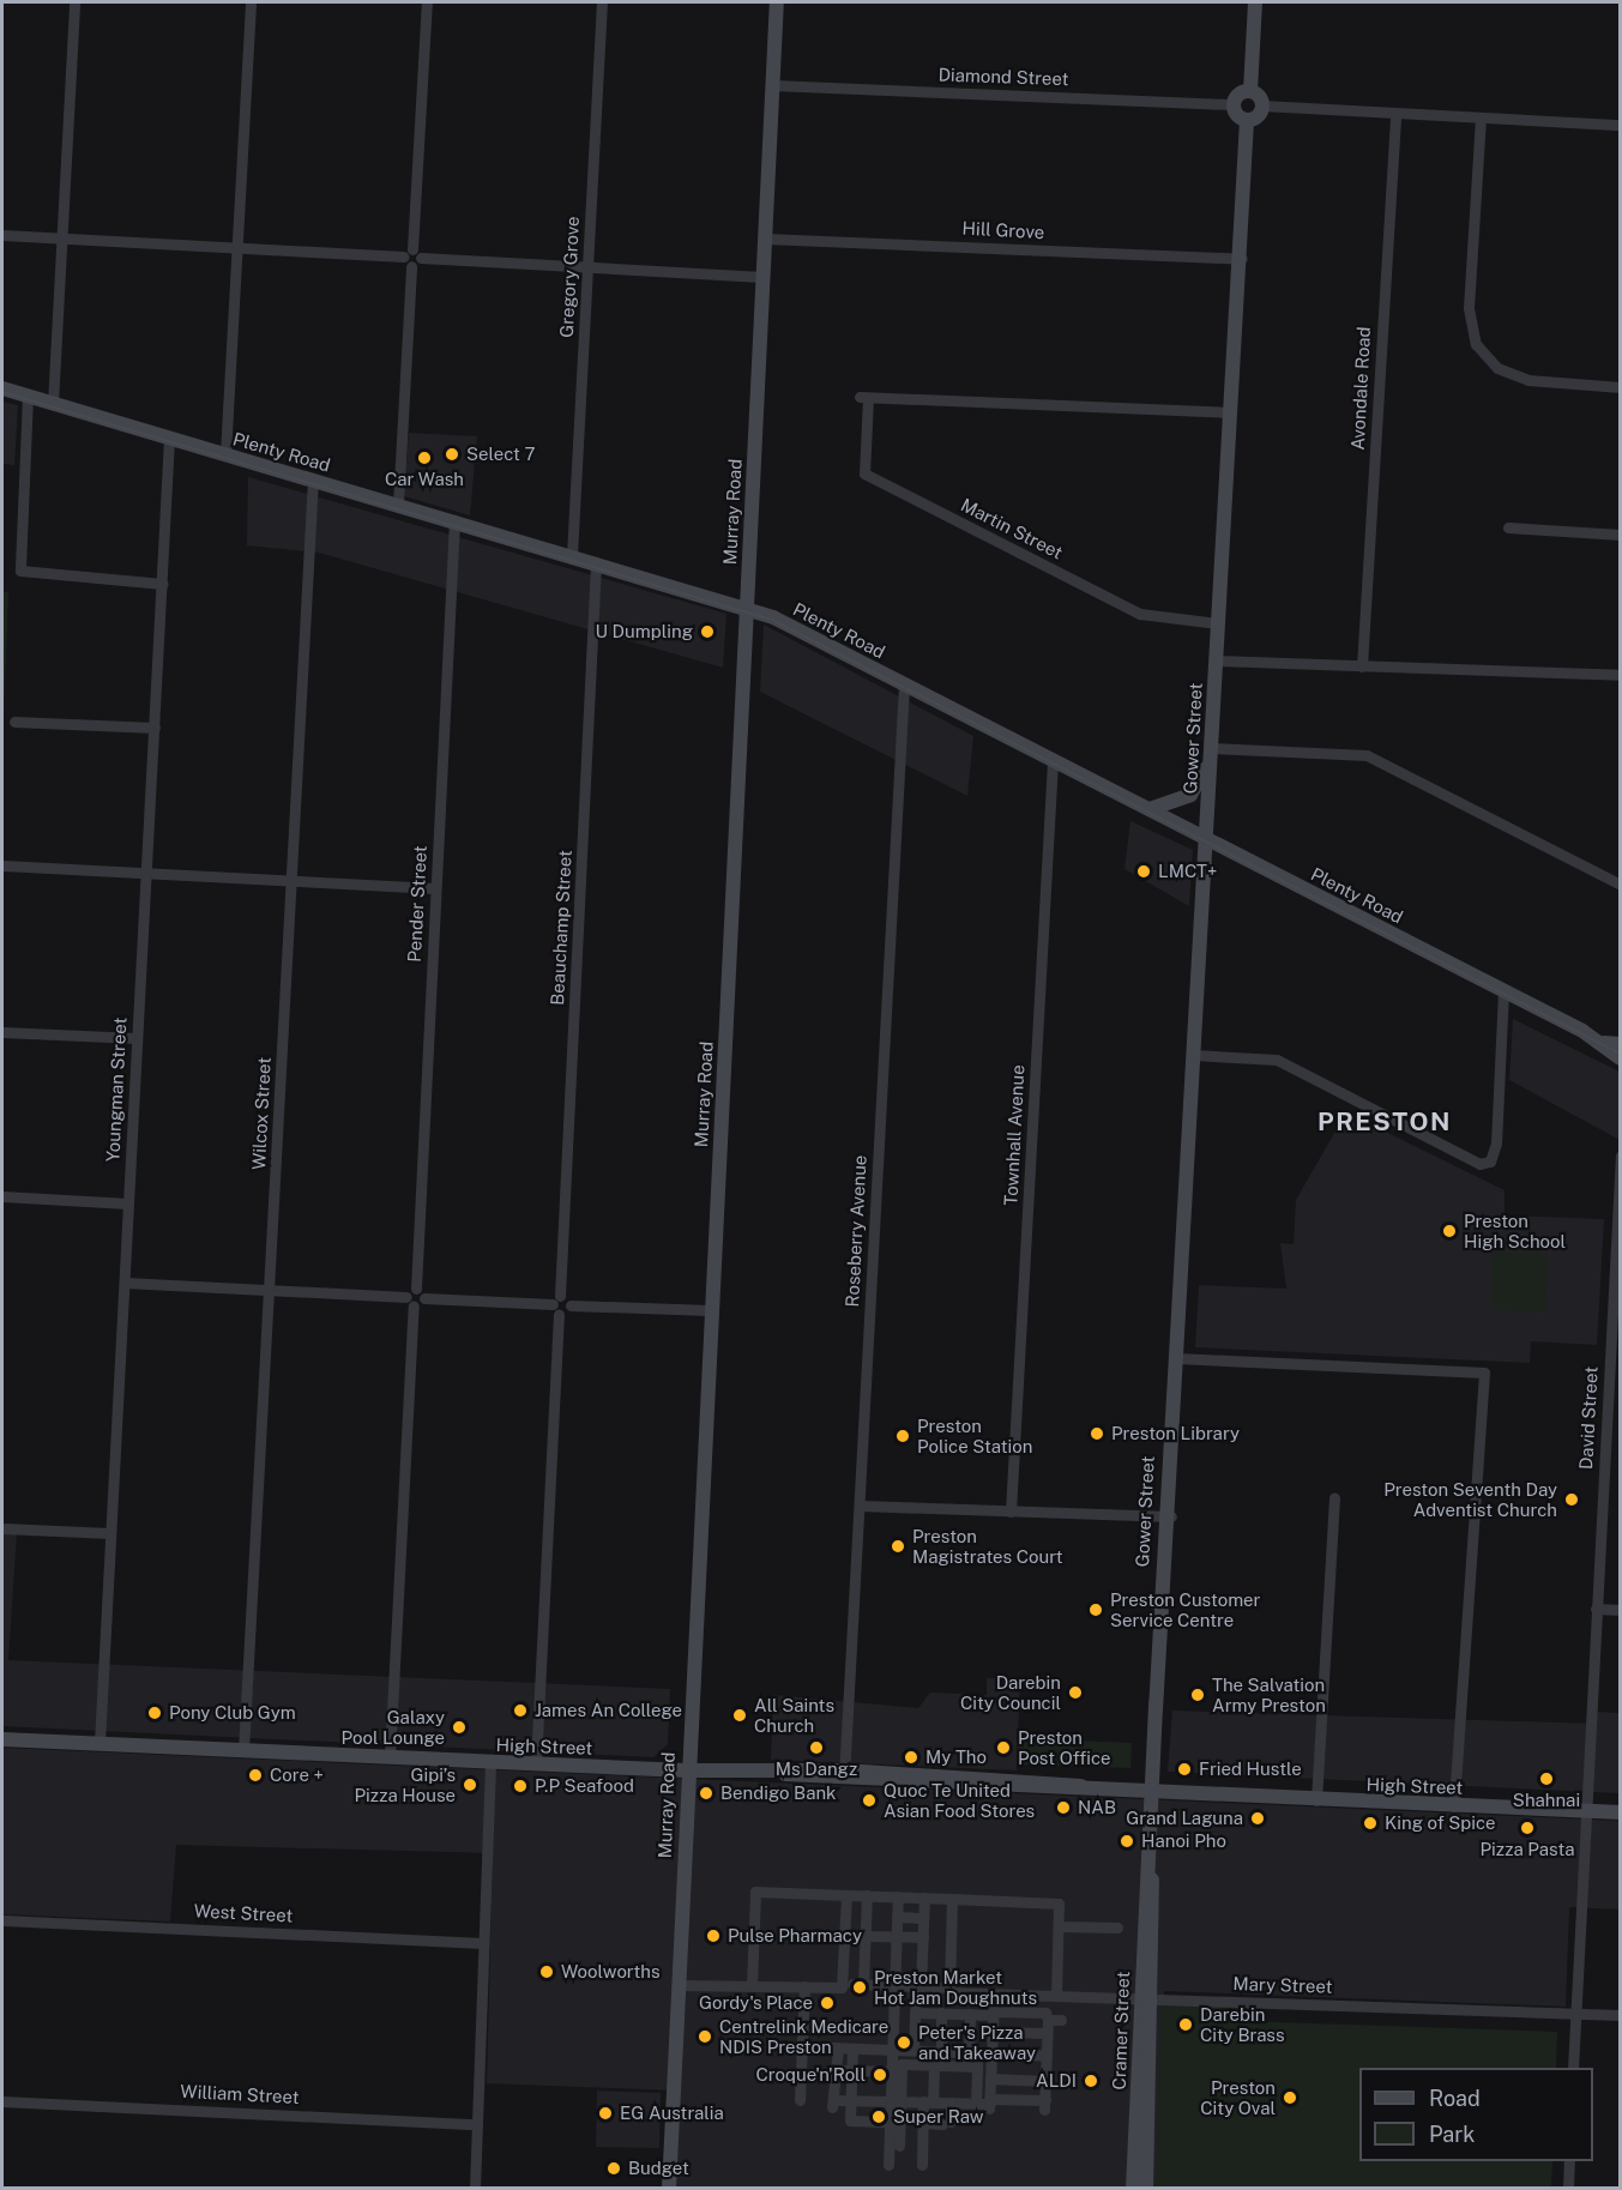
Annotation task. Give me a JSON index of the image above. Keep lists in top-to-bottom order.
{
  "streets": {
    "main road": [
      "Plenty Road",
      "Murray Road",
      "Gower Street",
      "High Street",
      "Cramer Street"
    ],
    "street": [
      "Diamond Street",
      "Hill Grove",
      "Gregory Grove",
      "Avondale Road",
      "Martin Street",
      "Pender Street",
      "Beauchamp Street",
      "Youngman Street",
      "Wilcox Street",
      "Townhall Avenue",
      "Roseberry Avenue",
      "David Street",
      "West Street",
      "Mary Street",
      "William Street"
    ]
  },
  "crossings": [
    ["Diamond Street", "Murray Road"],
    ["Hill Grove", "Murray Road"],
    ["Hill Grove", "Gower Street"],
    ["Gregory Grove", "Plenty Road"],
    ["Plenty Road", "Murray Road"],
    ["Plenty Road", "Gower Street"],
    ["Plenty Road", "Pender Street"],
    ["Plenty Road", "Beauchamp Street"],
    ["Plenty Road", "Youngman Street"],
    ["Plenty Road", "Wilcox Street"],
    ["Plenty Road", "Townhall Avenue"],
    ["Plenty Road", "Roseberry Avenue"],
    ["Murray Road", "High Street"],
    ["Martin Street", "Gower Street"],
    ["Gower Street", "High Street"],
    ["Gower Street", "Cramer Street"],
    ["Beauchamp Street", "High Street"],
    ["Youngman Street", "High Street"],
    ["Wilcox Street", "High Street"],
    ["Roseberry Avenue", "High Street"],
    ["David Street", "High Street"],
    ["David Street", "Mary Street"],
    ["High Street", "Cramer Street"],
    ["Mary Street", "Cramer Street"]
  ],
  "districts": ["PRESTON"],
  "places": [
    "Select 7",
    "Car Wash",
    "U Dumpling",
    "LMCT+",
    "Preston High School",
    "Preston Library",
    "Preston Police Station",
    "Preston Seventh Day Adventist Church",
    "Preston Magistrates Court",
    "Preston Customer Service Centre",
    "Darebin City Council",
    "The Salvation Army Preston",
    "James An College",
    "Pony Club Gym",
    "All Saints Church",
    "Galaxy Pool Lounge",
    "Ms Dangz",
    "Preston Post Office",
    "My Tho",
    "Fried Hustle",
    "Core +",
    "Shahnai",
    "Gipi’s Pizza House",
    "P.P Seafood",
    "Bendigo Bank",
    "Quoc Te United Asian Food Stores",
    "NAB",
    "Grand Laguna",
    "King of Spice",
    "Pizza Pasta",
    "Hanoi Pho",
    "Pulse Pharmacy",
    "Woolworths",
    "Preston Market Hot Jam Doughnuts",
    "Gordy's Place",
    "Darebin City Brass",
    "Centrelink Medicare NDIS Preston",
    "Peter's Pizza and Takeaway",
    "Croque'n'Roll",
    "ALDI",
    "Preston City Oval",
    "EG Australia",
    "Super Raw",
    "Budget"
  ],
  "legend": ["Road", "Park"]
}
